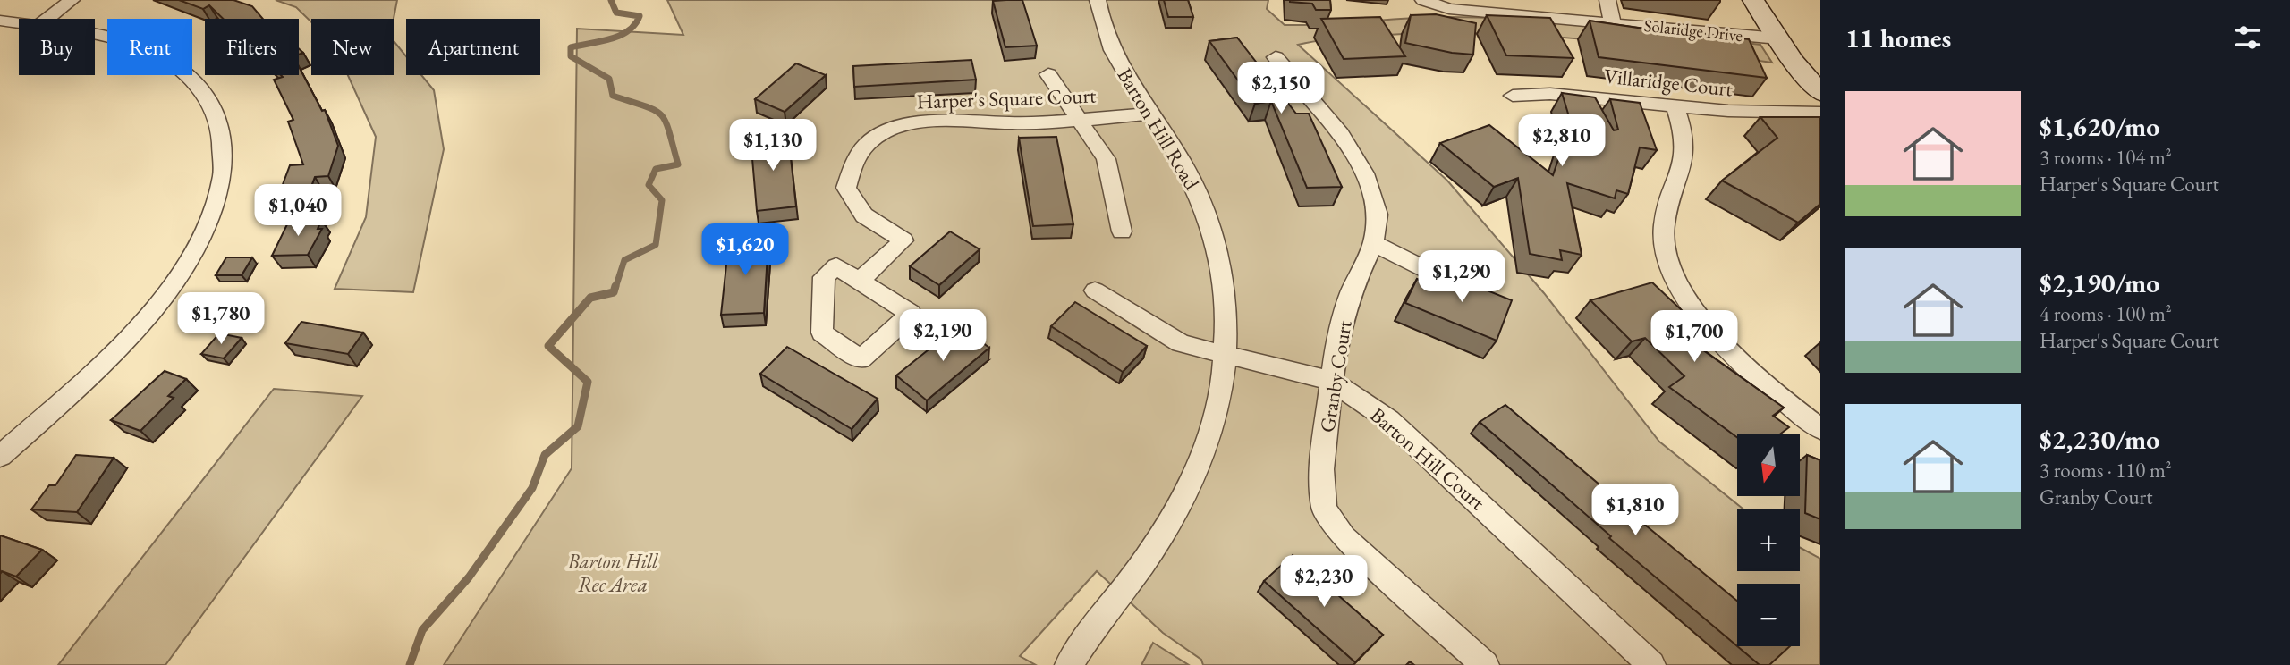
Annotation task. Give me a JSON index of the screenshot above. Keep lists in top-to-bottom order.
{
  "streets": {
    "street": [
      "Solaridge Drive",
      "Villaridge Court",
      "Harper's Square Court",
      "Barton Hill Road",
      "Granby Court",
      "Barton Hill Court"
    ]
  },
  "crossings": [
    ["Harper's Square Court", "Barton Hill Road"],
    ["Barton Hill Road", "Barton Hill Court"],
    ["Granby Court", "Barton Hill Court"]
  ],
  "parks": ["Barton Hill Rec Area"],
  "north": "bottom",
  "page": {
    "heading": "11 homes",
    "chip": [
      "Buy",
      "Rent",
      "Filters",
      "New",
      "Apartment"
    ],
    "price": [
      "$2,150",
      "$2,810",
      "$1,130",
      "$1,040",
      "$1,620",
      "$1,290",
      "$1,780",
      "$2,190",
      "$1,700",
      "$1,810",
      "$2,230"
    ],
    "list": [
      {
        "name": "$1,620/mo",
        "note": "3 rooms · 104 m² · Harper's Square Court"
      },
      {
        "name": "$2,190/mo",
        "note": "4 rooms · 100 m² · Harper's Square Court"
      },
      {
        "name": "$2,230/mo",
        "note": "3 rooms · 110 m² · Granby Court"
      }
    ],
    "map_buttons": ["+", "−"]
  }
}
